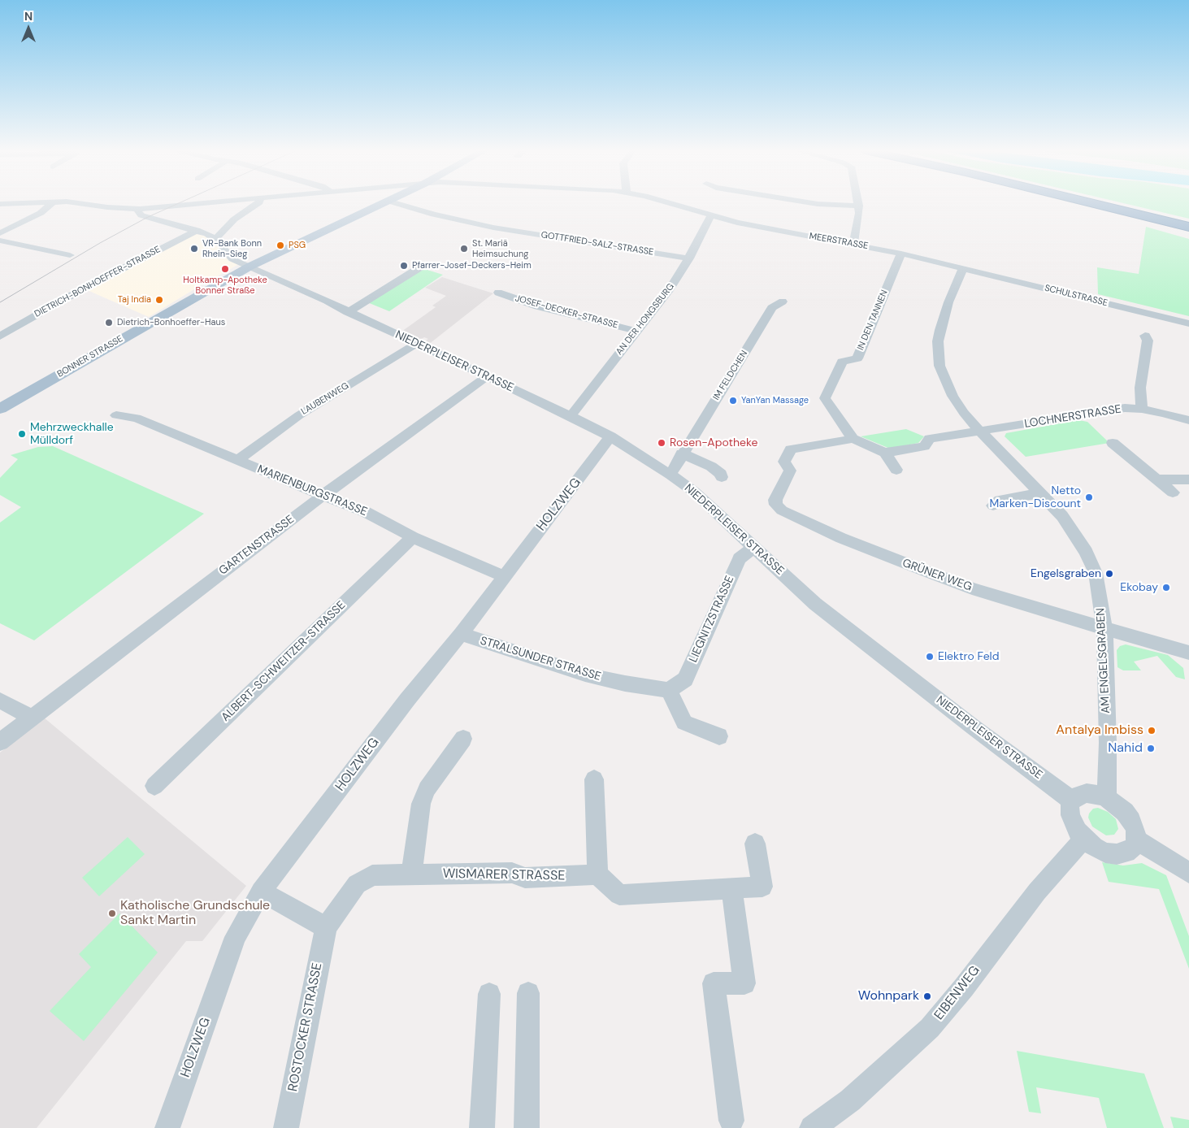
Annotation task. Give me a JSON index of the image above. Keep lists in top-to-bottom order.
{
  "streets": {
    "main road": ["BONNER STRASSE"],
    "street": [
      "MEERSTRASSE",
      "GOTTFRIED-SALZ-STRASSE",
      "DIETRICH-BONHOEFFER-STRASSE",
      "SCHULSTRASSE",
      "JOSEF-DECKER-STRASSE",
      "AN DER HONGSBURG",
      "IN DEN TANNEN",
      "NIEDERPLEISER STRASSE",
      "IM FELDCHEN",
      "LAUBENWEG",
      "LOCHNERSTRASSE",
      "MARIENBURGSTRASSE",
      "HOLZWEG",
      "GARTENSTRASSE",
      "GRÜNER WEG",
      "LIEGNITZSTRASSE",
      "STRALSUNDER STRASSE",
      "AM ENGELSGRABEN",
      "ALBERT-SCHWEITZER-STRASSE",
      "WISMARER STRASSE",
      "EIBENWEG",
      "ROSTOCKER STRASSE"
    ]
  },
  "crossings": [
    ["MEERSTRASSE", "SCHULSTRASSE"],
    ["MEERSTRASSE", "AN DER HONGSBURG"],
    ["MEERSTRASSE", "IN DEN TANNEN"],
    ["MEERSTRASSE", "AM ENGELSGRABEN"],
    ["GOTTFRIED-SALZ-STRASSE", "AN DER HONGSBURG"],
    ["SCHULSTRASSE", "AM ENGELSGRABEN"],
    ["JOSEF-DECKER-STRASSE", "AN DER HONGSBURG"],
    ["AN DER HONGSBURG", "NIEDERPLEISER STRASSE"],
    ["IN DEN TANNEN", "GRÜNER WEG"],
    ["BONNER STRASSE", "NIEDERPLEISER STRASSE"],
    ["NIEDERPLEISER STRASSE", "IM FELDCHEN"],
    ["NIEDERPLEISER STRASSE", "LAUBENWEG"],
    ["NIEDERPLEISER STRASSE", "HOLZWEG"],
    ["NIEDERPLEISER STRASSE", "GARTENSTRASSE"],
    ["NIEDERPLEISER STRASSE", "LIEGNITZSTRASSE"],
    ["NIEDERPLEISER STRASSE", "AM ENGELSGRABEN"],
    ["NIEDERPLEISER STRASSE", "EIBENWEG"],
    ["LAUBENWEG", "MARIENBURGSTRASSE"],
    ["LOCHNERSTRASSE", "AM ENGELSGRABEN"],
    ["MARIENBURGSTRASSE", "HOLZWEG"],
    ["MARIENBURGSTRASSE", "GARTENSTRASSE"],
    ["MARIENBURGSTRASSE", "ALBERT-SCHWEITZER-STRASSE"],
    ["HOLZWEG", "STRALSUNDER STRASSE"],
    ["GRÜNER WEG", "AM ENGELSGRABEN"],
    ["LIEGNITZSTRASSE", "STRALSUNDER STRASSE"],
    ["AM ENGELSGRABEN", "EIBENWEG"],
    ["WISMARER STRASSE", "ROSTOCKER STRASSE"]
  ],
  "places": [
    "PSG",
    "VR-Bank Bonn Rhein-Sieg",
    "St. Mariä Heimsuchung",
    "Pfarrer-Josef-Deckers-Heim",
    "Holtkamp-Apotheke Bonner Straße",
    "Taj India",
    "Dietrich-Bonhoeffer-Haus",
    "YanYan Massage",
    "Mehrzweckhalle Mülldorf",
    "Rosen-Apotheke",
    "Netto Marken-Discount",
    "Engelsgraben",
    "Ekobay",
    "Elektro Feld",
    "Antalya Imbiss",
    "Nahid",
    "Katholische Grundschule Sankt Martin",
    "Wohnpark"
  ],
  "north": "top"
}
